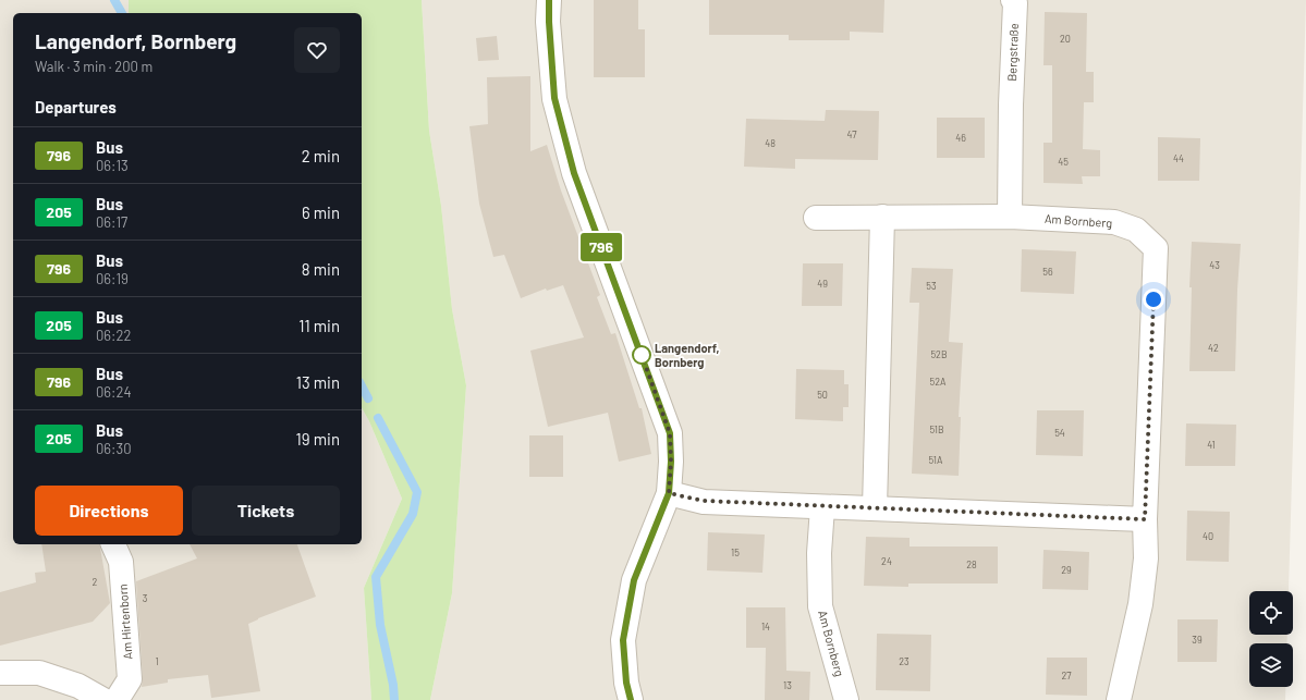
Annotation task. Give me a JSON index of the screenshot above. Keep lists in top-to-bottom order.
{
  "streets": {
    "street": ["Bergstraße", "Am Bornberg", "Am Hirtenborn"]
  },
  "crossings": [
    ["Bergstraße", "Am Bornberg"]
  ],
  "places": ["Langendorf, Bornberg"],
  "lines": ["bus line 796"],
  "house_numbers": [
    "20",
    "47",
    "46",
    "48",
    "44",
    "45",
    "43",
    "56",
    "49",
    "53",
    "42",
    "52B",
    "52A",
    "50",
    "51B",
    "54",
    "41",
    "51A",
    "40",
    "15",
    "24",
    "28",
    "29",
    "2",
    "3",
    "14",
    "39",
    "1",
    "23",
    "27",
    "13"
  ],
  "page": {
    "on_map": "796",
    "heading": [
      ["Langendorf, Bornberg", "Walk · 3 min · 200 m"],
      "Departures"
    ],
    "list": [
      {
        "mark": "796",
        "name": "Bus",
        "note": "06:13",
        "value": "2 min"
      },
      {
        "mark": "205",
        "name": "Bus",
        "note": "06:17",
        "value": "6 min"
      },
      {
        "mark": "796",
        "name": "Bus",
        "note": "06:19",
        "value": "8 min"
      },
      {
        "mark": "205",
        "name": "Bus",
        "note": "06:22",
        "value": "11 min"
      },
      {
        "mark": "796",
        "name": "Bus",
        "note": "06:24",
        "value": "13 min"
      },
      {
        "mark": "205",
        "name": "Bus",
        "note": "06:30",
        "value": "19 min"
      }
    ],
    "buttons": ["Directions", "Tickets"]
  }
}
